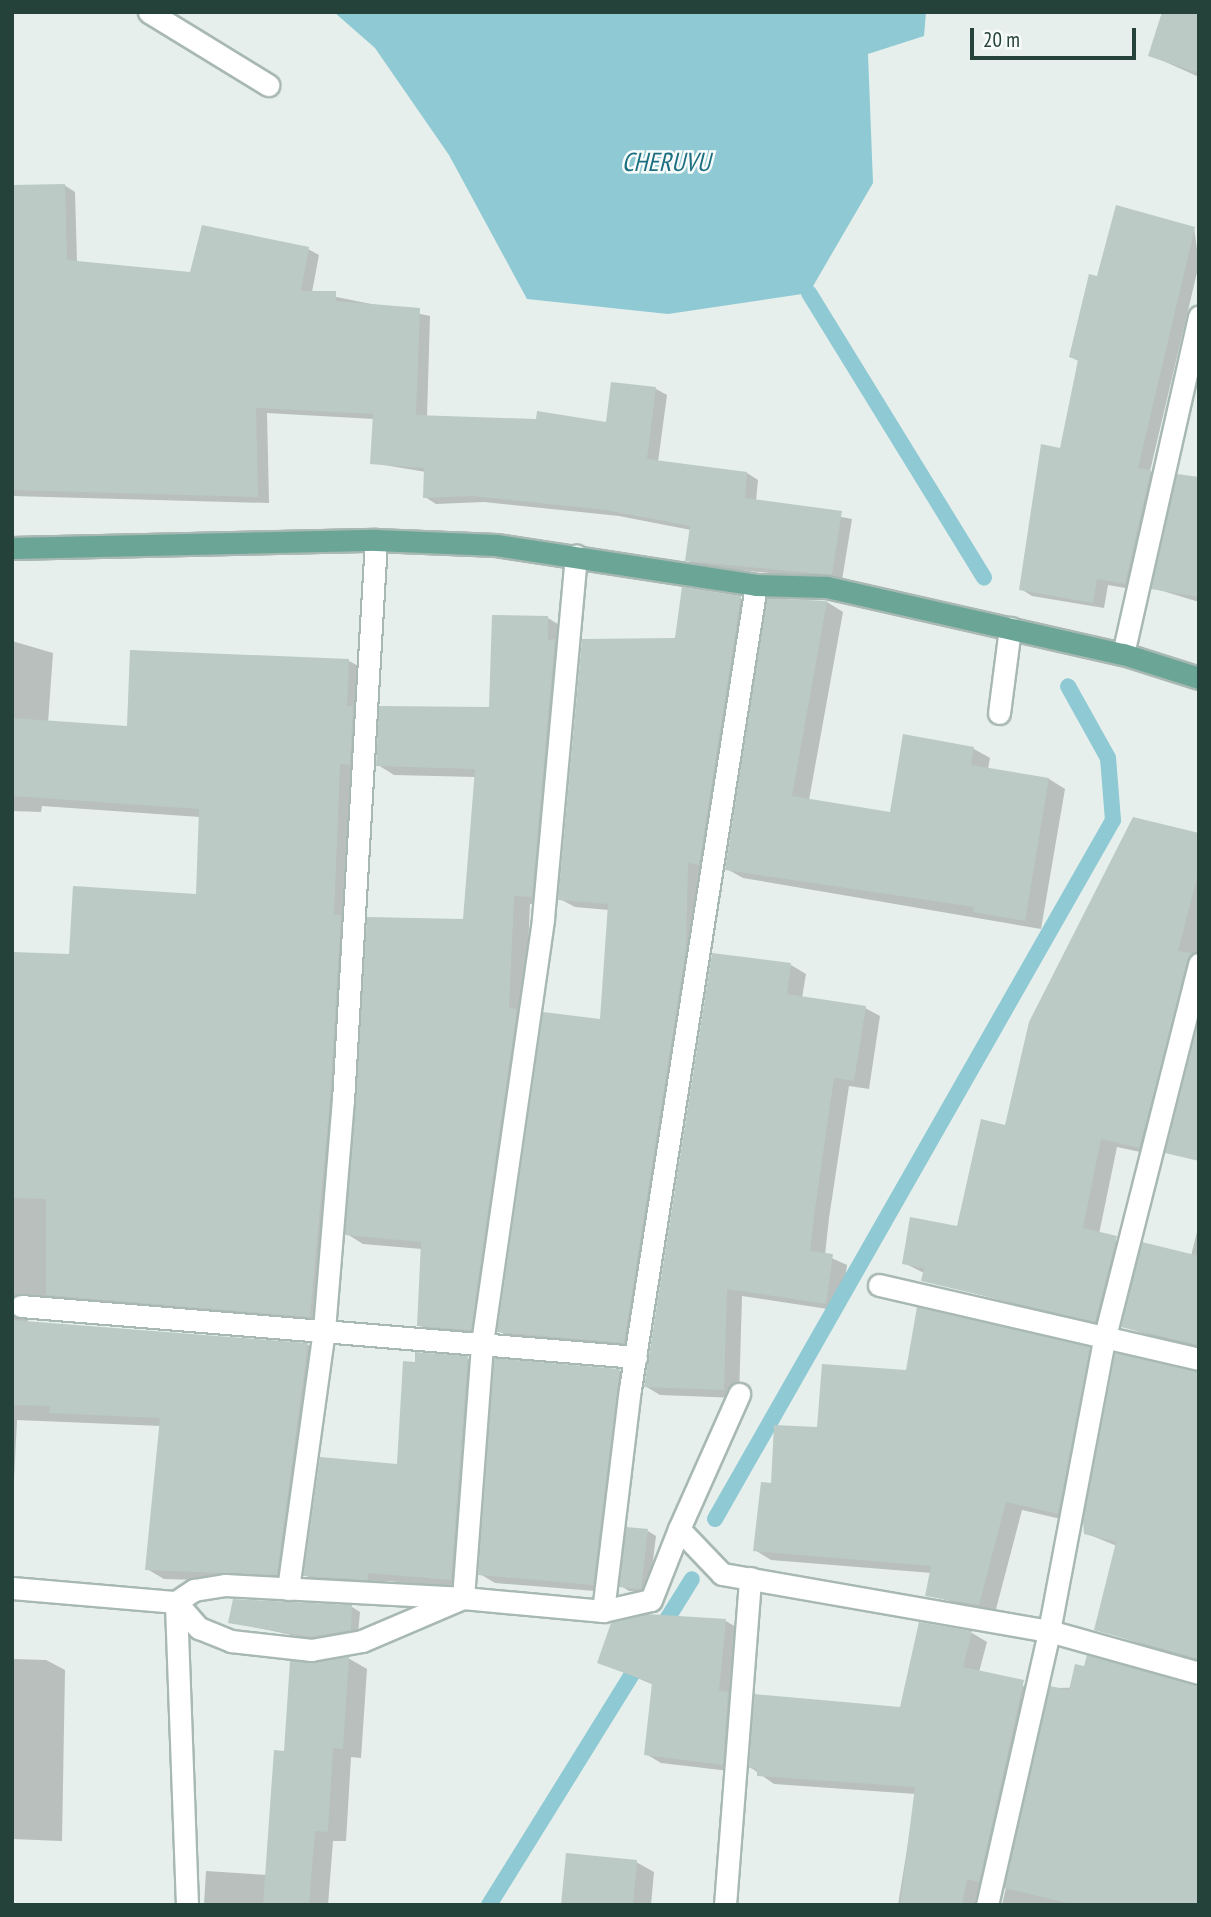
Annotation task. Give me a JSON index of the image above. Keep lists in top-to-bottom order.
{
  "water": ["CHERUVU"],
  "scale_bar": "20 m"
}
